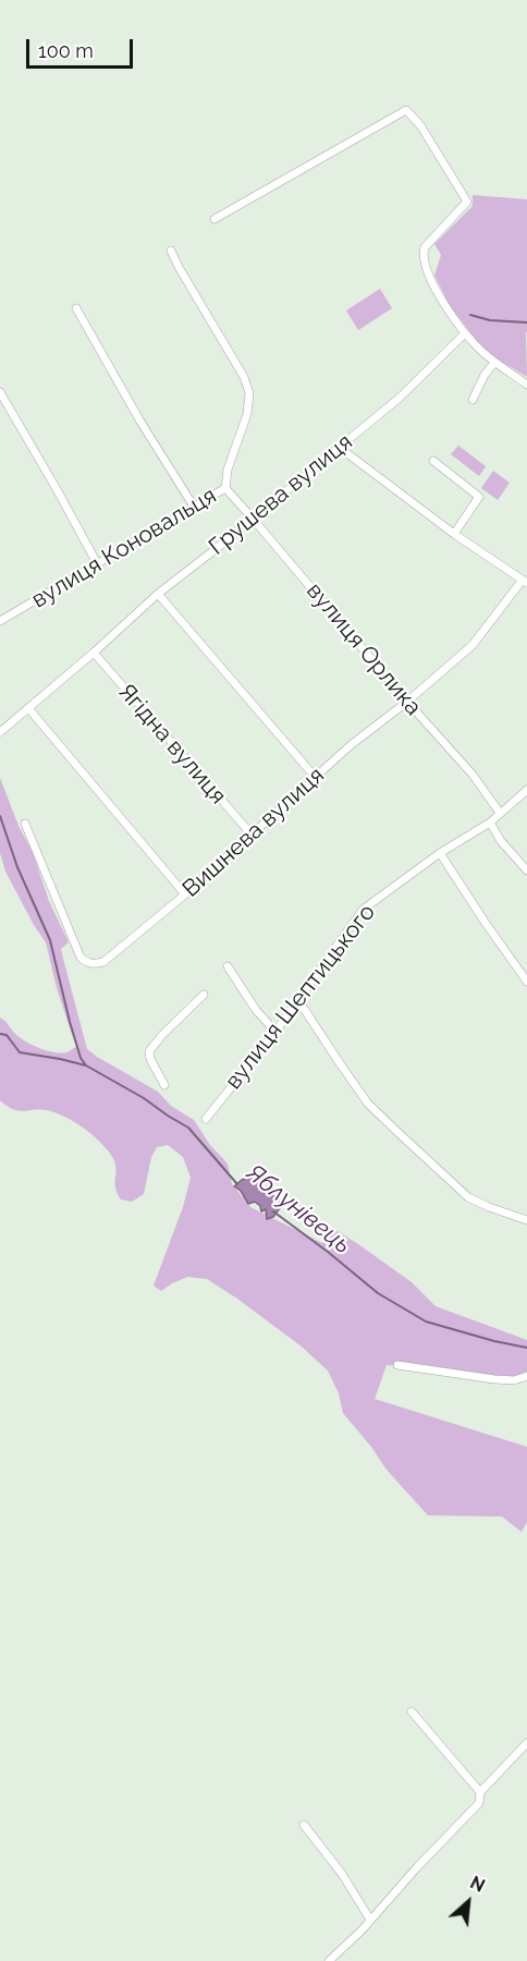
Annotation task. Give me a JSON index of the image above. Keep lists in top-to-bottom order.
{
  "streets": {
    "street": [
      "Грушева вулиця",
      "вулиця Коновальця",
      "вулиця Орлика",
      "Ягідна вулиця",
      "Вишнева вулиця",
      "вулиця Шептицького"
    ]
  },
  "crossings": [
    ["Грушева вулиця", "вулиця Орлика"],
    ["Грушева вулиця", "Ягідна вулиця"],
    ["вулиця Коновальця", "вулиця Орлика"],
    ["вулиця Орлика", "Вишнева вулиця"],
    ["вулиця Орлика", "вулиця Шептицького"],
    ["Ягідна вулиця", "Вишнева вулиця"]
  ],
  "water": ["Яблунівець"],
  "scale_bar": "100 m",
  "north": "top right"
}
